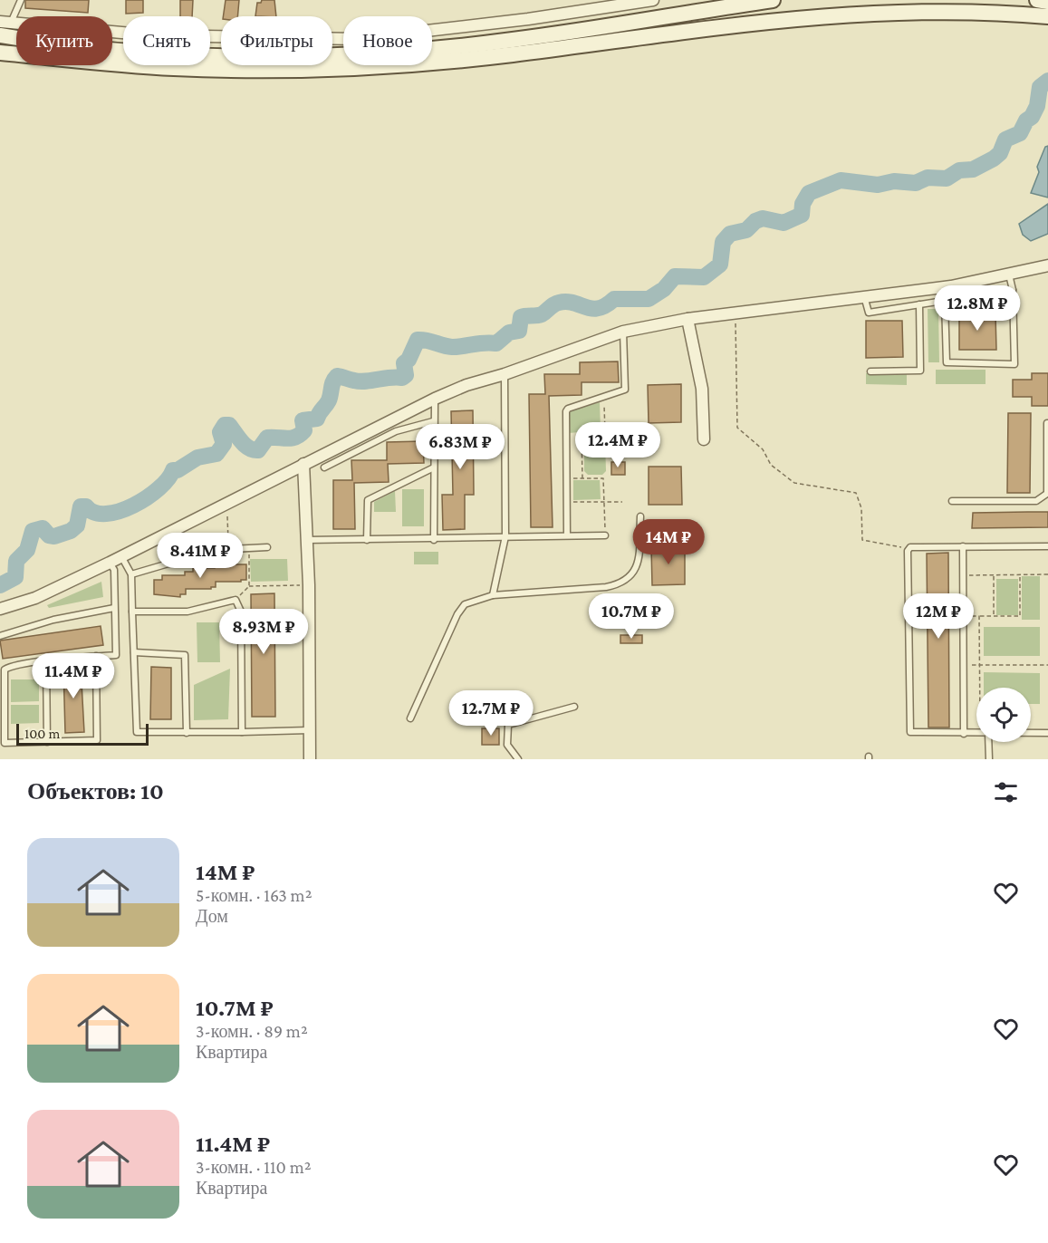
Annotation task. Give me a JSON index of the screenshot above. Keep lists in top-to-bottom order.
{
  "scale_bar": "100 m",
  "page": {
    "chip": [
      "Купить",
      "Снять",
      "Фильтры",
      "Новое"
    ],
    "price": [
      "12.8M ₽",
      "12.4M ₽",
      "6.83M ₽",
      "14M ₽",
      "8.41M ₽",
      "10.7M ₽",
      "12M ₽",
      "8.93M ₽",
      "11.4M ₽",
      "12.7M ₽"
    ],
    "scale": "100 m",
    "heading": "Объектов: 10",
    "list": [
      {
        "name": "14M ₽",
        "note": "5-комн. · 163 m² · Дом"
      },
      {
        "name": "10.7M ₽",
        "note": "3-комн. · 89 m² · Квартира"
      },
      {
        "name": "11.4M ₽",
        "note": "3-комн. · 110 m² · Квартира"
      }
    ]
  }
}
